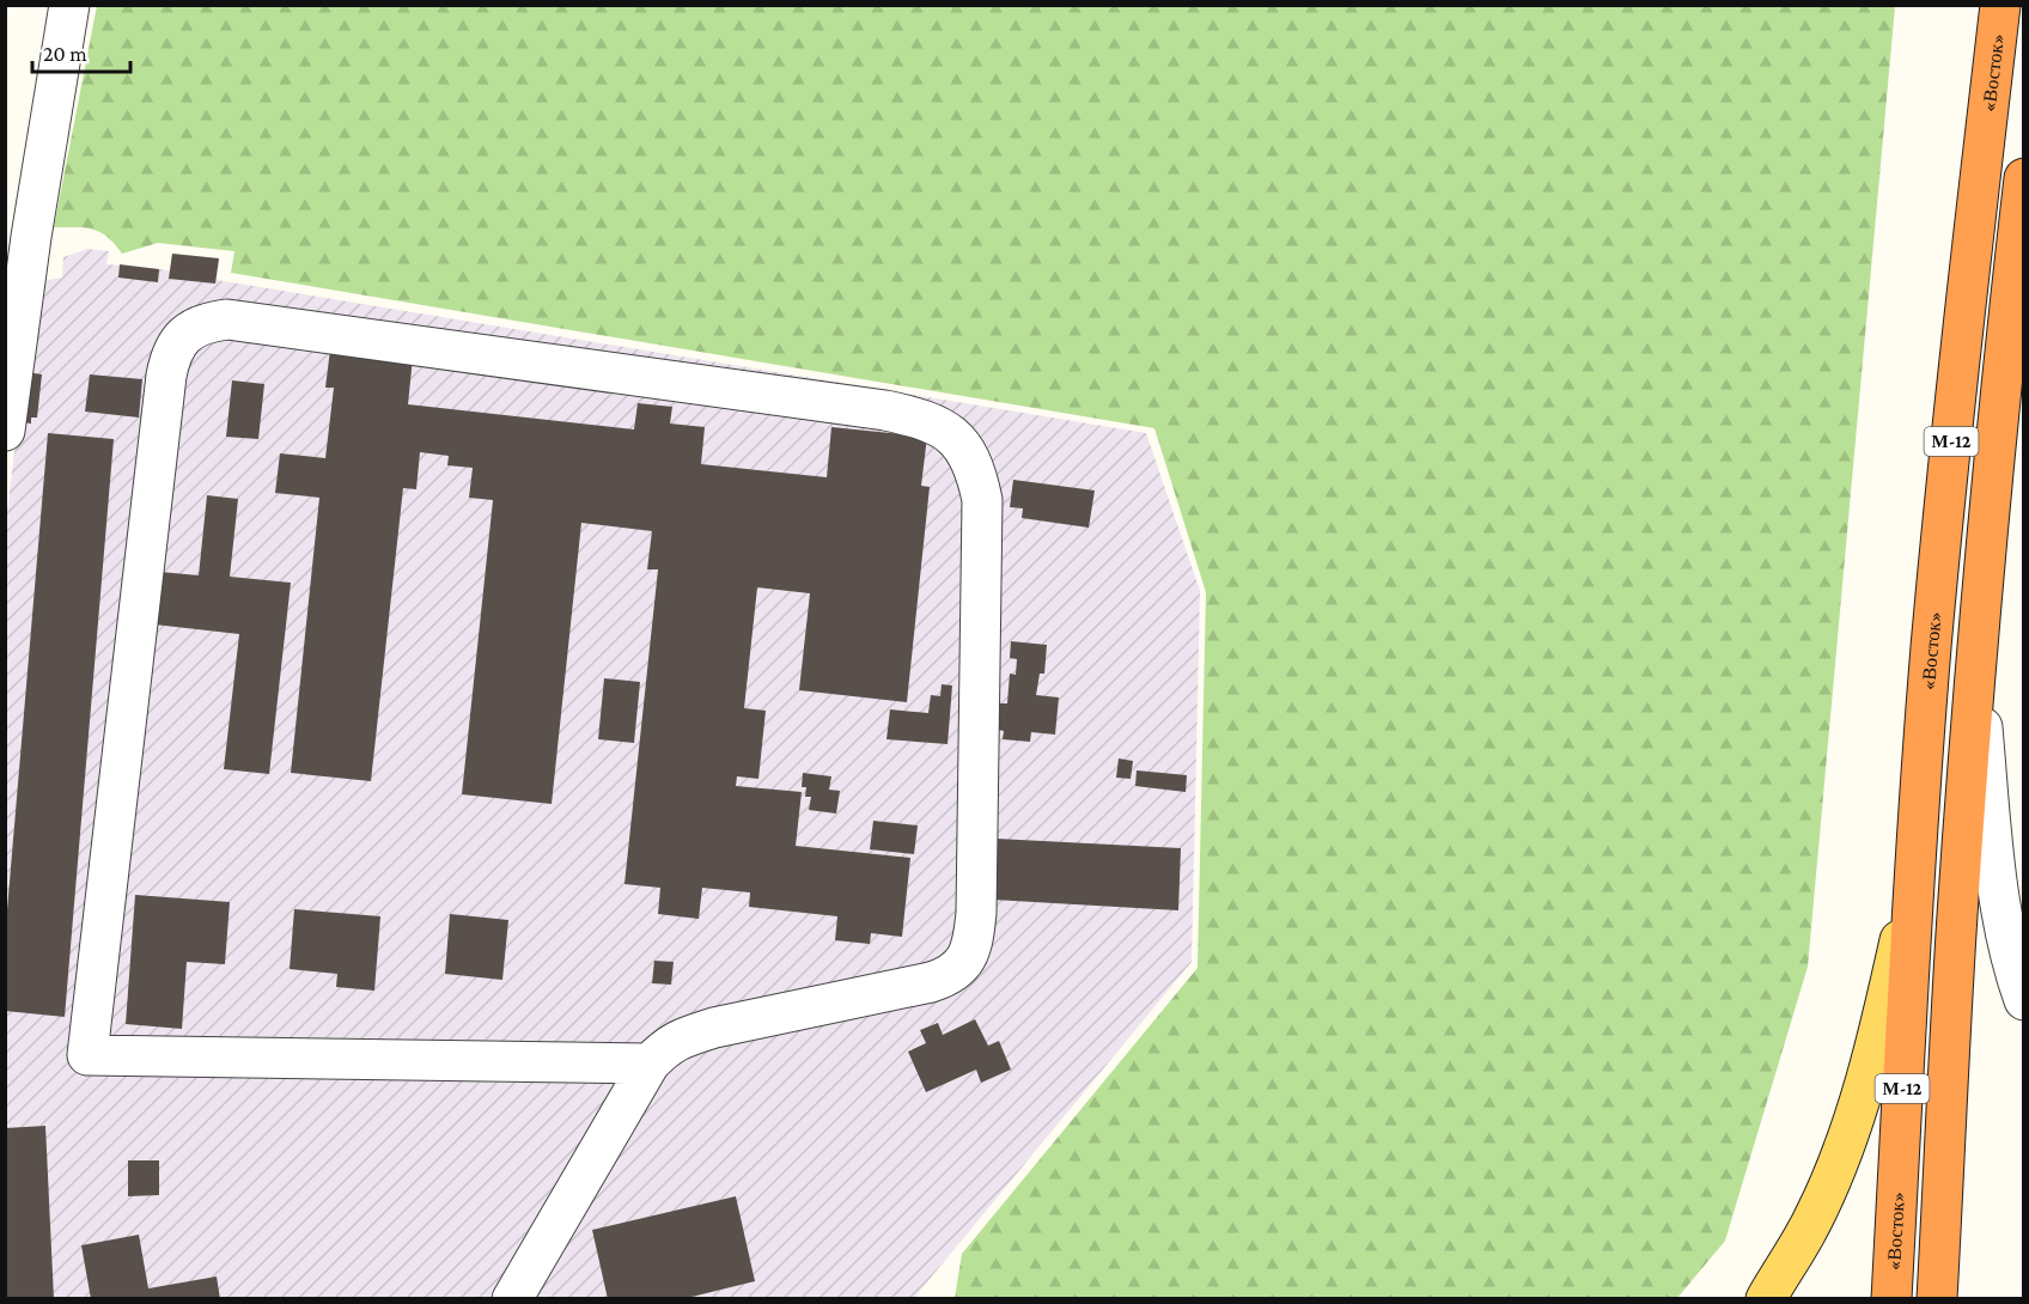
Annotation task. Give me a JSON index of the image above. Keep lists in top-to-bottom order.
{
  "streets": {
    "highway": ["«Восток»", "М-12"]
  },
  "scale_bar": "20 m"
}
